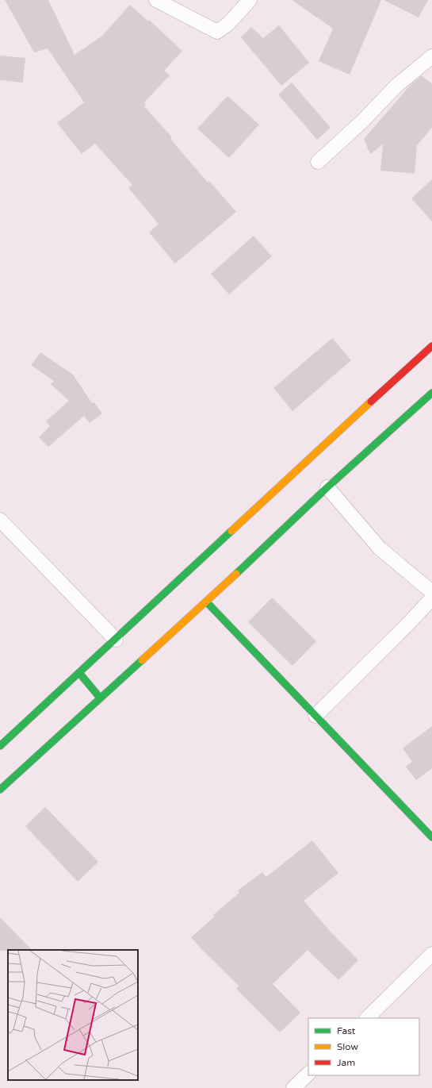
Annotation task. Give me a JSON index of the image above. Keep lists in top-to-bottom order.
{
  "legend": ["Fast", "Slow", "Jam"]
}
